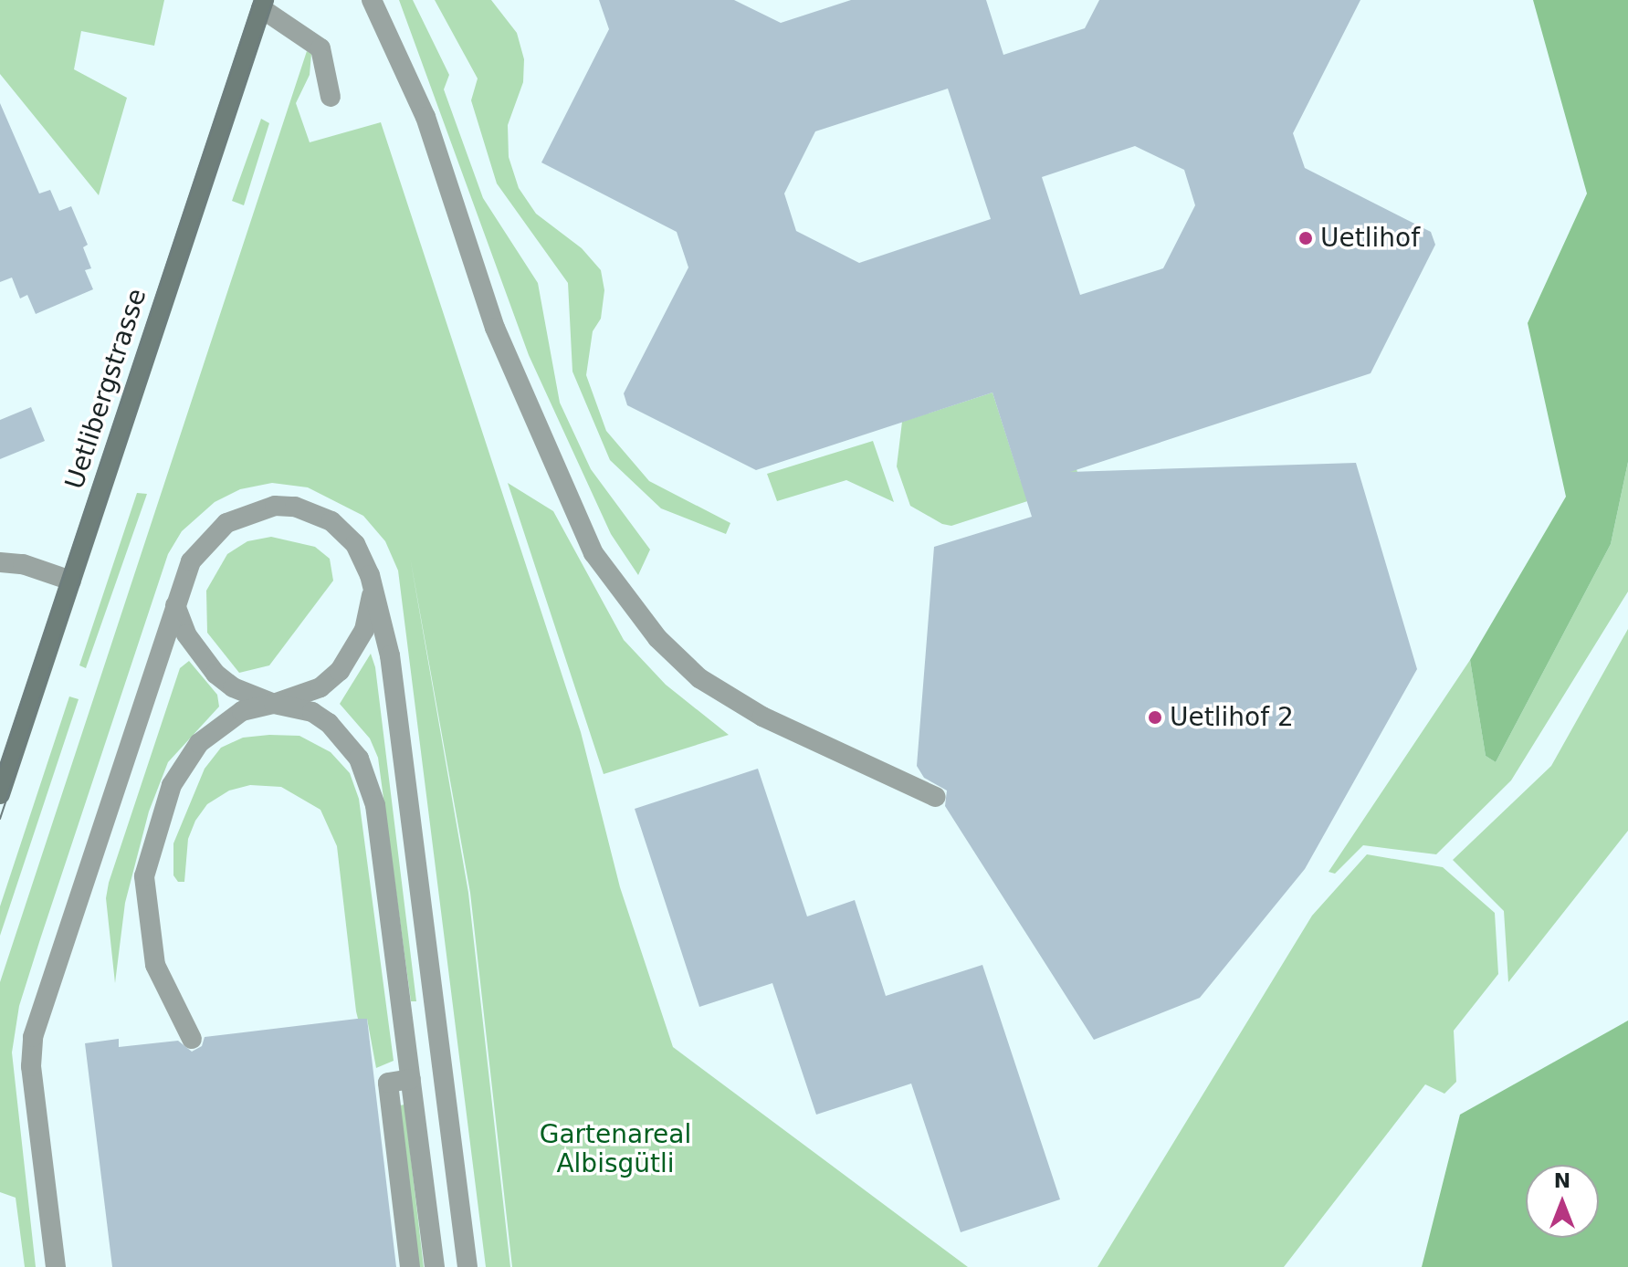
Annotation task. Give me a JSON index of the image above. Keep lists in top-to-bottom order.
{
  "streets": {
    "main road": ["Uetlibergstrasse"]
  },
  "parks": ["Gartenareal Albisgütli"],
  "places": ["Uetlihof", "Uetlihof 2"],
  "north": "top"
}
